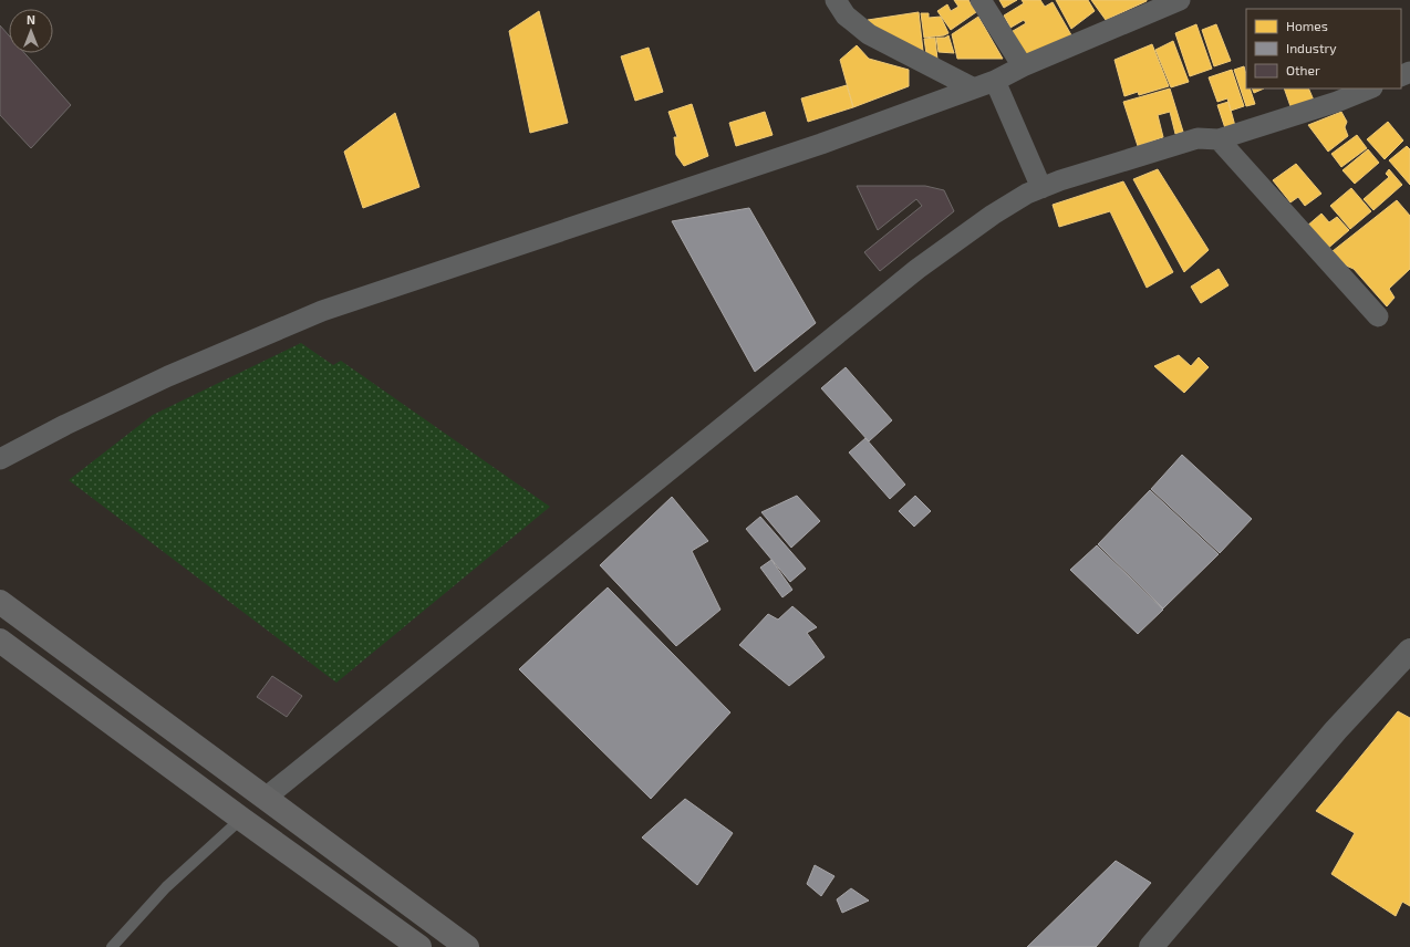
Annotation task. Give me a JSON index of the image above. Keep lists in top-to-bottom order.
{
  "legend": ["Homes", "Industry", "Other"],
  "north": "top"
}
